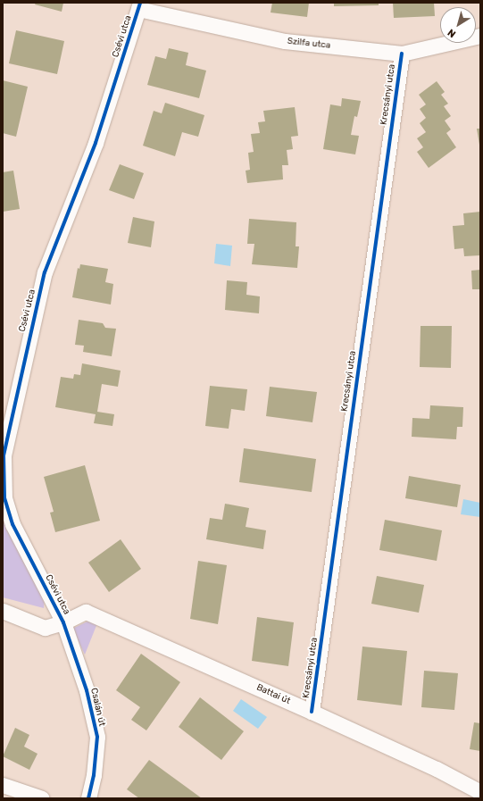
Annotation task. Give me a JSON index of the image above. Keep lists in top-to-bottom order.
{
  "streets": {
    "street": [
      "Csévi utca",
      "Szilfa utca",
      "Krecsányi utca",
      "Battai út",
      "Csalán út"
    ]
  },
  "crossings": [
    ["Csévi utca", "Szilfa utca"],
    ["Csévi utca", "Battai út"],
    ["Csévi utca", "Csalán út"],
    ["Szilfa utca", "Krecsányi utca"],
    ["Krecsányi utca", "Battai út"],
    ["Battai út", "Csalán út"]
  ],
  "north": "bottom left"
}
